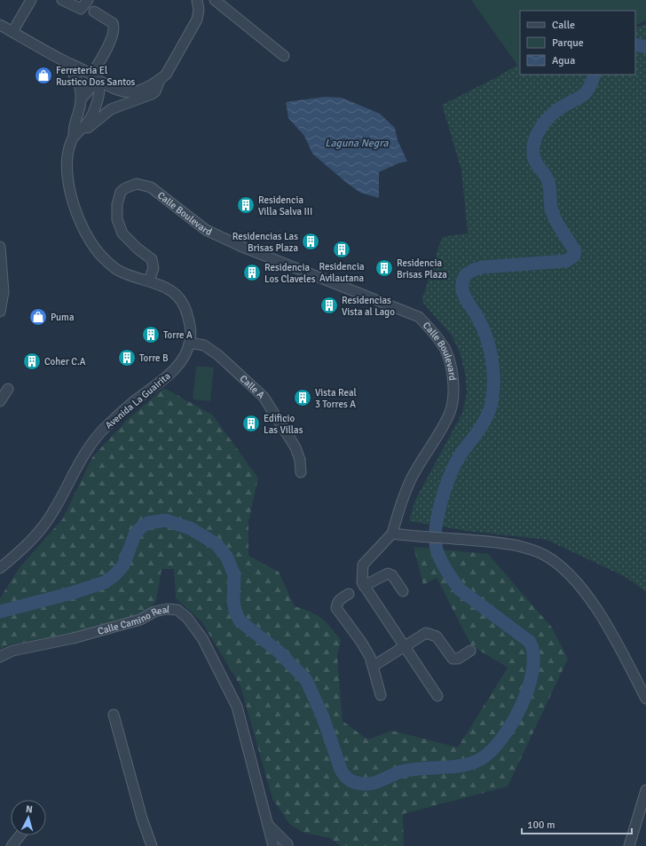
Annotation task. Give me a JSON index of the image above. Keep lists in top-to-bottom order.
{
  "streets": {
    "street": [
      "Calle Boulevard",
      "Calle A",
      "Avenida La Guairita",
      "Calle Camino Real"
    ]
  },
  "crossings": [
    ["Calle Boulevard", "Avenida La Guairita"],
    ["Calle A", "Avenida La Guairita"]
  ],
  "water": ["Laguna Negra"],
  "places": {
    "shop": ["Ferretería El Rustico Dos Santos", "Puma"],
    "building": [
      "Residencia Villa Salva III",
      "Residencias Las Brisas Plaza",
      "Residencia Avilautana",
      "Residencia Brisas Plaza",
      "Residencia Los Claveles",
      "Residencias Vista al Lago",
      "Torre A",
      "Torre B",
      "Coher C.A",
      "Vista Real 3 Torres A",
      "Edificio Las Villas"
    ]
  },
  "legend": ["Calle", "Parque", "Agua"],
  "scale_bar": "100 m",
  "north": "top"
}
